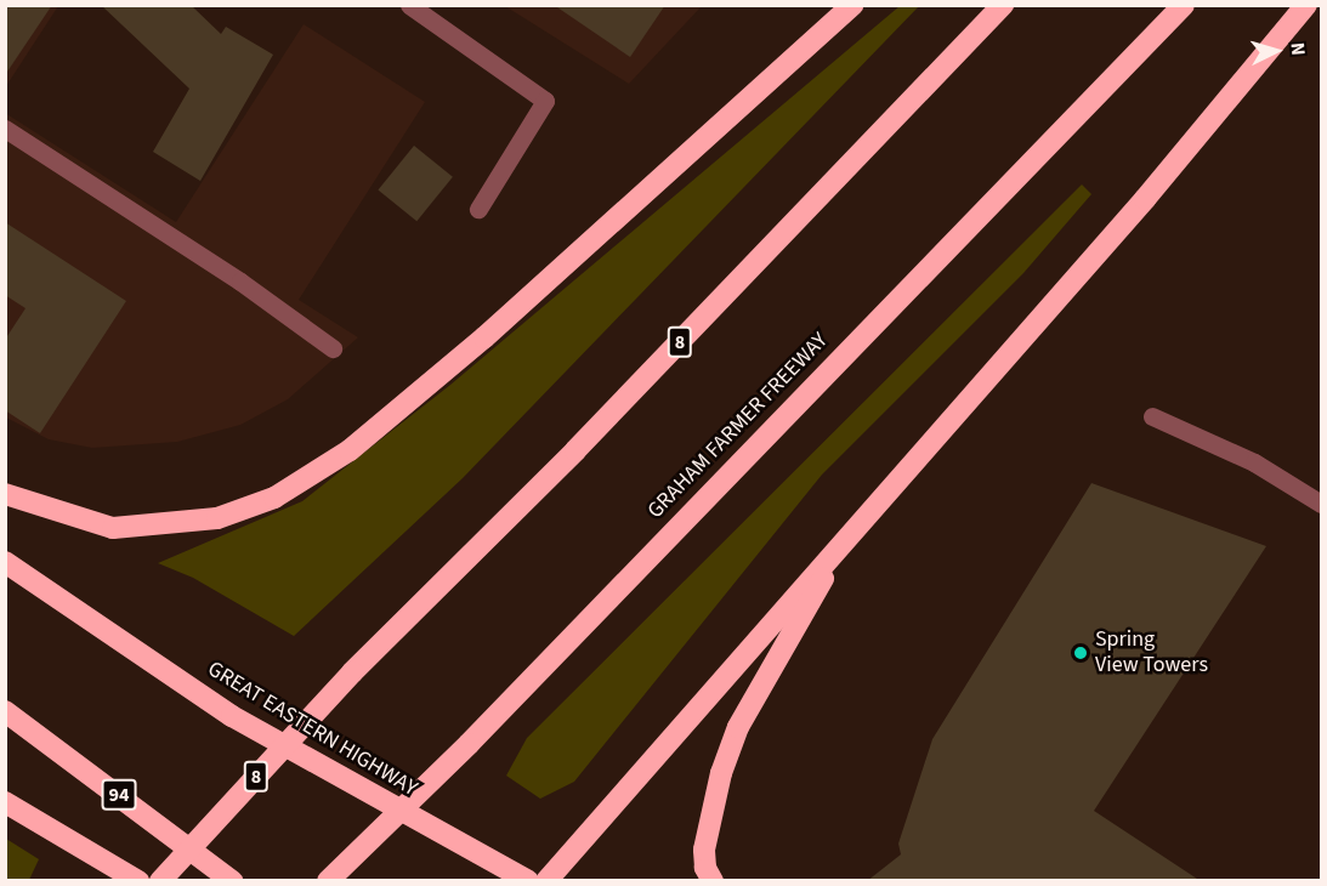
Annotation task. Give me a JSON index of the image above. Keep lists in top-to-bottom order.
{
  "streets": {
    "highway": [
      "8",
      "GRAHAM FARMER FREEWAY",
      "GREAT EASTERN HIGHWAY",
      "94"
    ]
  },
  "places": ["Spring View Towers"],
  "north": "right"
}
